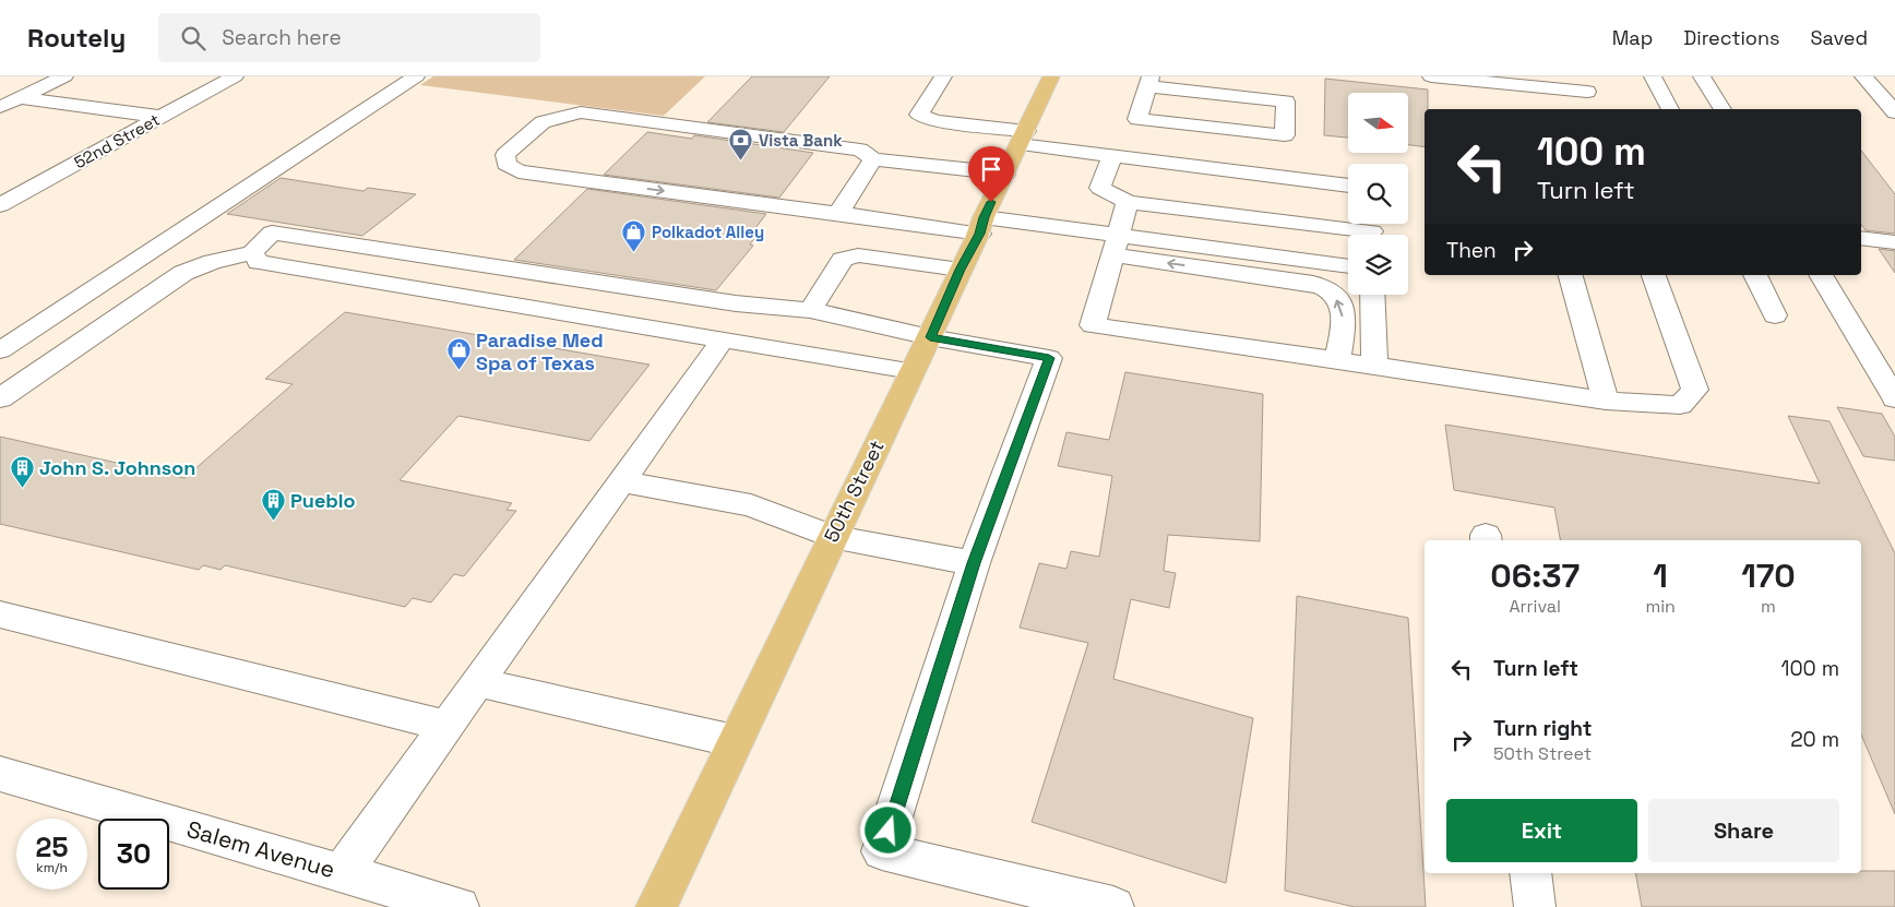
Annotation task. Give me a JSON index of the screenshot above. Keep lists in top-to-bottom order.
{
  "streets": {
    "main road": ["50th Street"],
    "street": ["52nd Street", "Salem Avenue"]
  },
  "places": {
    "bank": ["Vista Bank"],
    "shop": ["Polkadot Alley", "Paradise Med Spa of Texas"],
    "building": ["John S. Johnson", "Pueblo"]
  },
  "north": "right",
  "page": {
    "header": "Routely",
    "search": "Search here",
    "nav": ["Map", "Directions", "Saved"],
    "turn": ["100 m", "Turn left"],
    "then": "Then",
    "eta": [
      "06:37",
      "Arrival",
      "1",
      "min",
      "170",
      "m"
    ],
    "list": [
      {
        "name": "Turn left",
        "value": "100 m"
      },
      {
        "name": "Turn right",
        "note": "50th Street",
        "value": "20 m"
      }
    ],
    "buttons": ["Exit", "Share"],
    "speed": "25 km/h",
    "limit": "30"
  }
}
